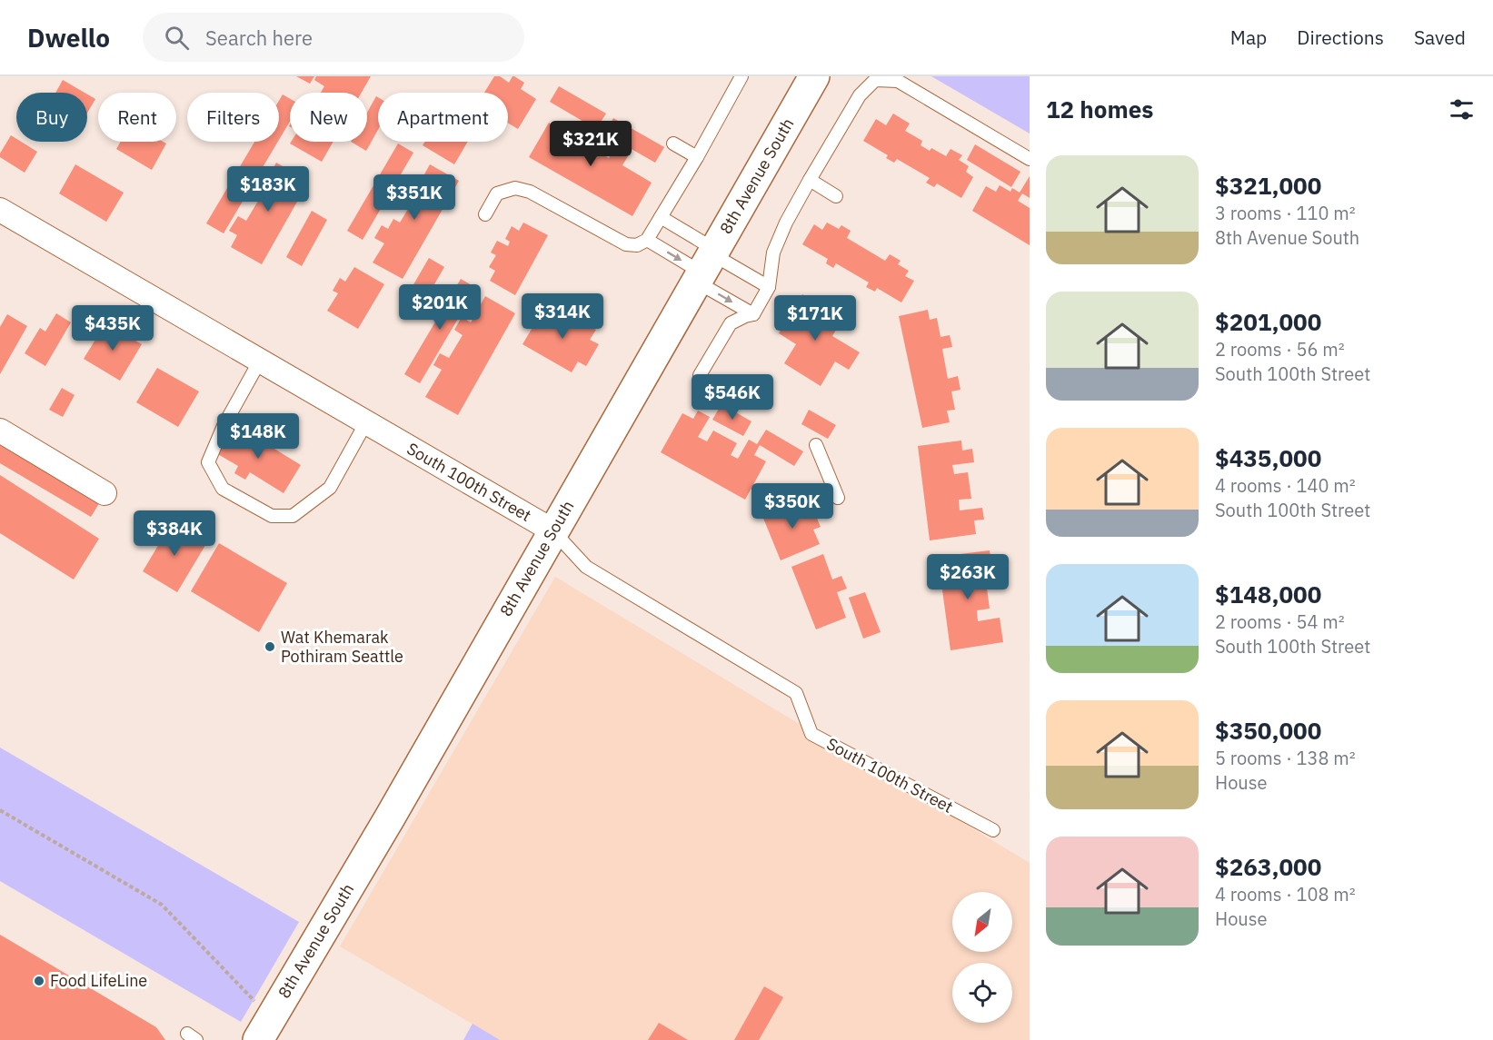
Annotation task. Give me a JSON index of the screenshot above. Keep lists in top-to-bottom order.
{
  "streets": {
    "street": ["8th Avenue South", "South 100th Street"]
  },
  "crossings": [
    ["8th Avenue South", "South 100th Street"]
  ],
  "places": ["Wat Khemarak Pothiram Seattle", "Food LifeLine"],
  "north": "bottom left",
  "page": {
    "header": "Dwello",
    "search": "Search here",
    "nav": ["Map", "Directions", "Saved"],
    "heading": "12 homes",
    "chip": [
      "Buy",
      "Rent",
      "Filters",
      "New",
      "Apartment"
    ],
    "price": [
      "$321K",
      "$183K",
      "$351K",
      "$201K",
      "$314K",
      "$171K",
      "$435K",
      "$546K",
      "$148K",
      "$350K",
      "$384K",
      "$263K"
    ],
    "list": [
      {
        "name": "$321,000",
        "note": "3 rooms · 110 m² · 8th Avenue South"
      },
      {
        "name": "$201,000",
        "note": "2 rooms · 56 m² · South 100th Street"
      },
      {
        "name": "$435,000",
        "note": "4 rooms · 140 m² · South 100th Street"
      },
      {
        "name": "$148,000",
        "note": "2 rooms · 54 m² · South 100th Street"
      },
      {
        "name": "$350,000",
        "note": "5 rooms · 138 m² · House"
      },
      {
        "name": "$263,000",
        "note": "4 rooms · 108 m² · House"
      }
    ]
  }
}
